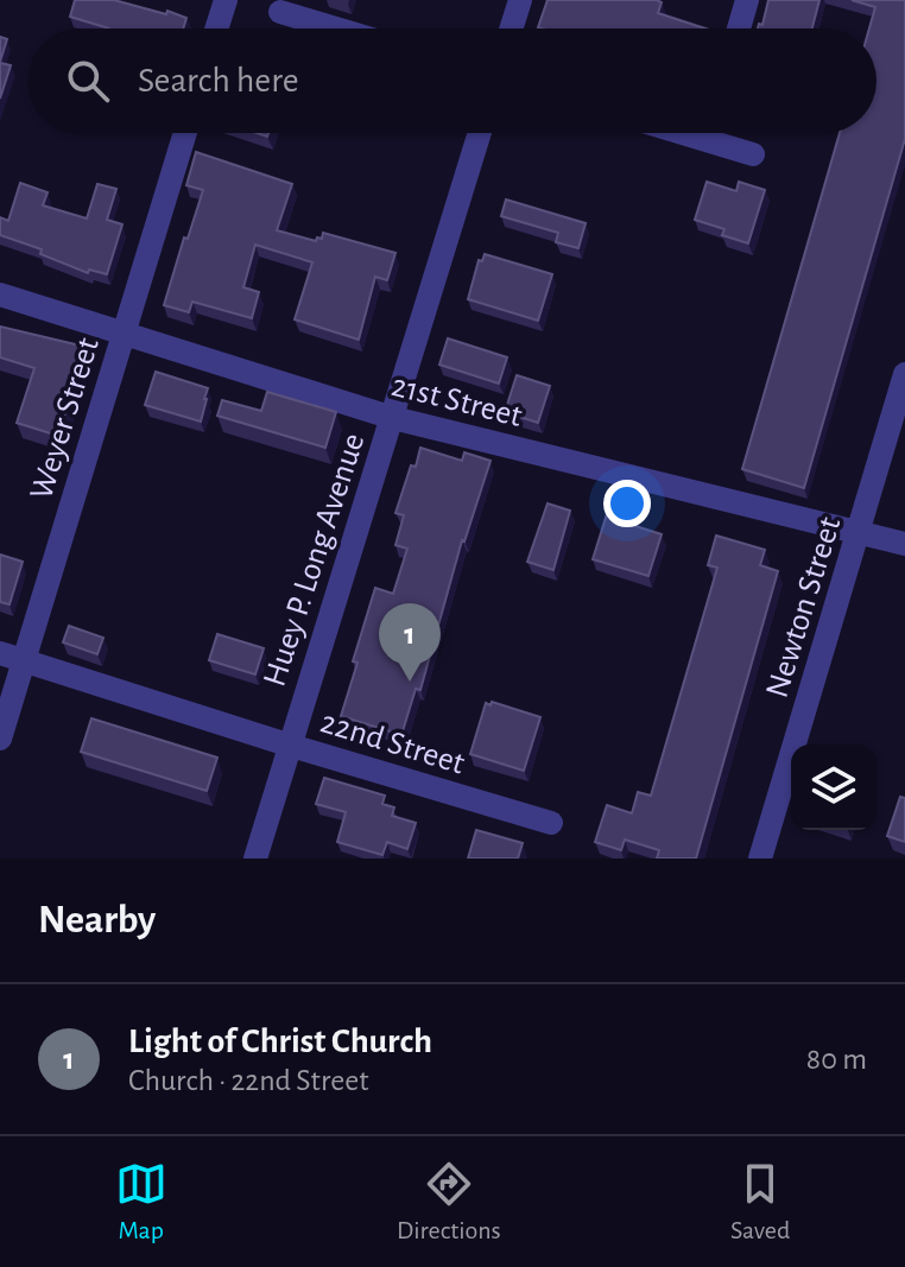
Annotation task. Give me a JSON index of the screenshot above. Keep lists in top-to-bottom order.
{
  "streets": {
    "street": [
      "21st Street",
      "Weyer Street",
      "Huey P. Long Avenue",
      "Newton Street",
      "22nd Street"
    ]
  },
  "crossings": [
    ["21st Street", "Weyer Street"],
    ["21st Street", "Huey P. Long Avenue"],
    ["21st Street", "Newton Street"],
    ["Weyer Street", "22nd Street"],
    ["Huey P. Long Avenue", "22nd Street"]
  ],
  "page": {
    "search": "Search here",
    "pins": "1",
    "heading": "Nearby",
    "list": [
      {
        "mark": "1",
        "name": "Light of Christ Church",
        "note": "Church · 22nd Street",
        "value": "80 m"
      }
    ],
    "nav": ["Map", "Directions", "Saved"]
  }
}
